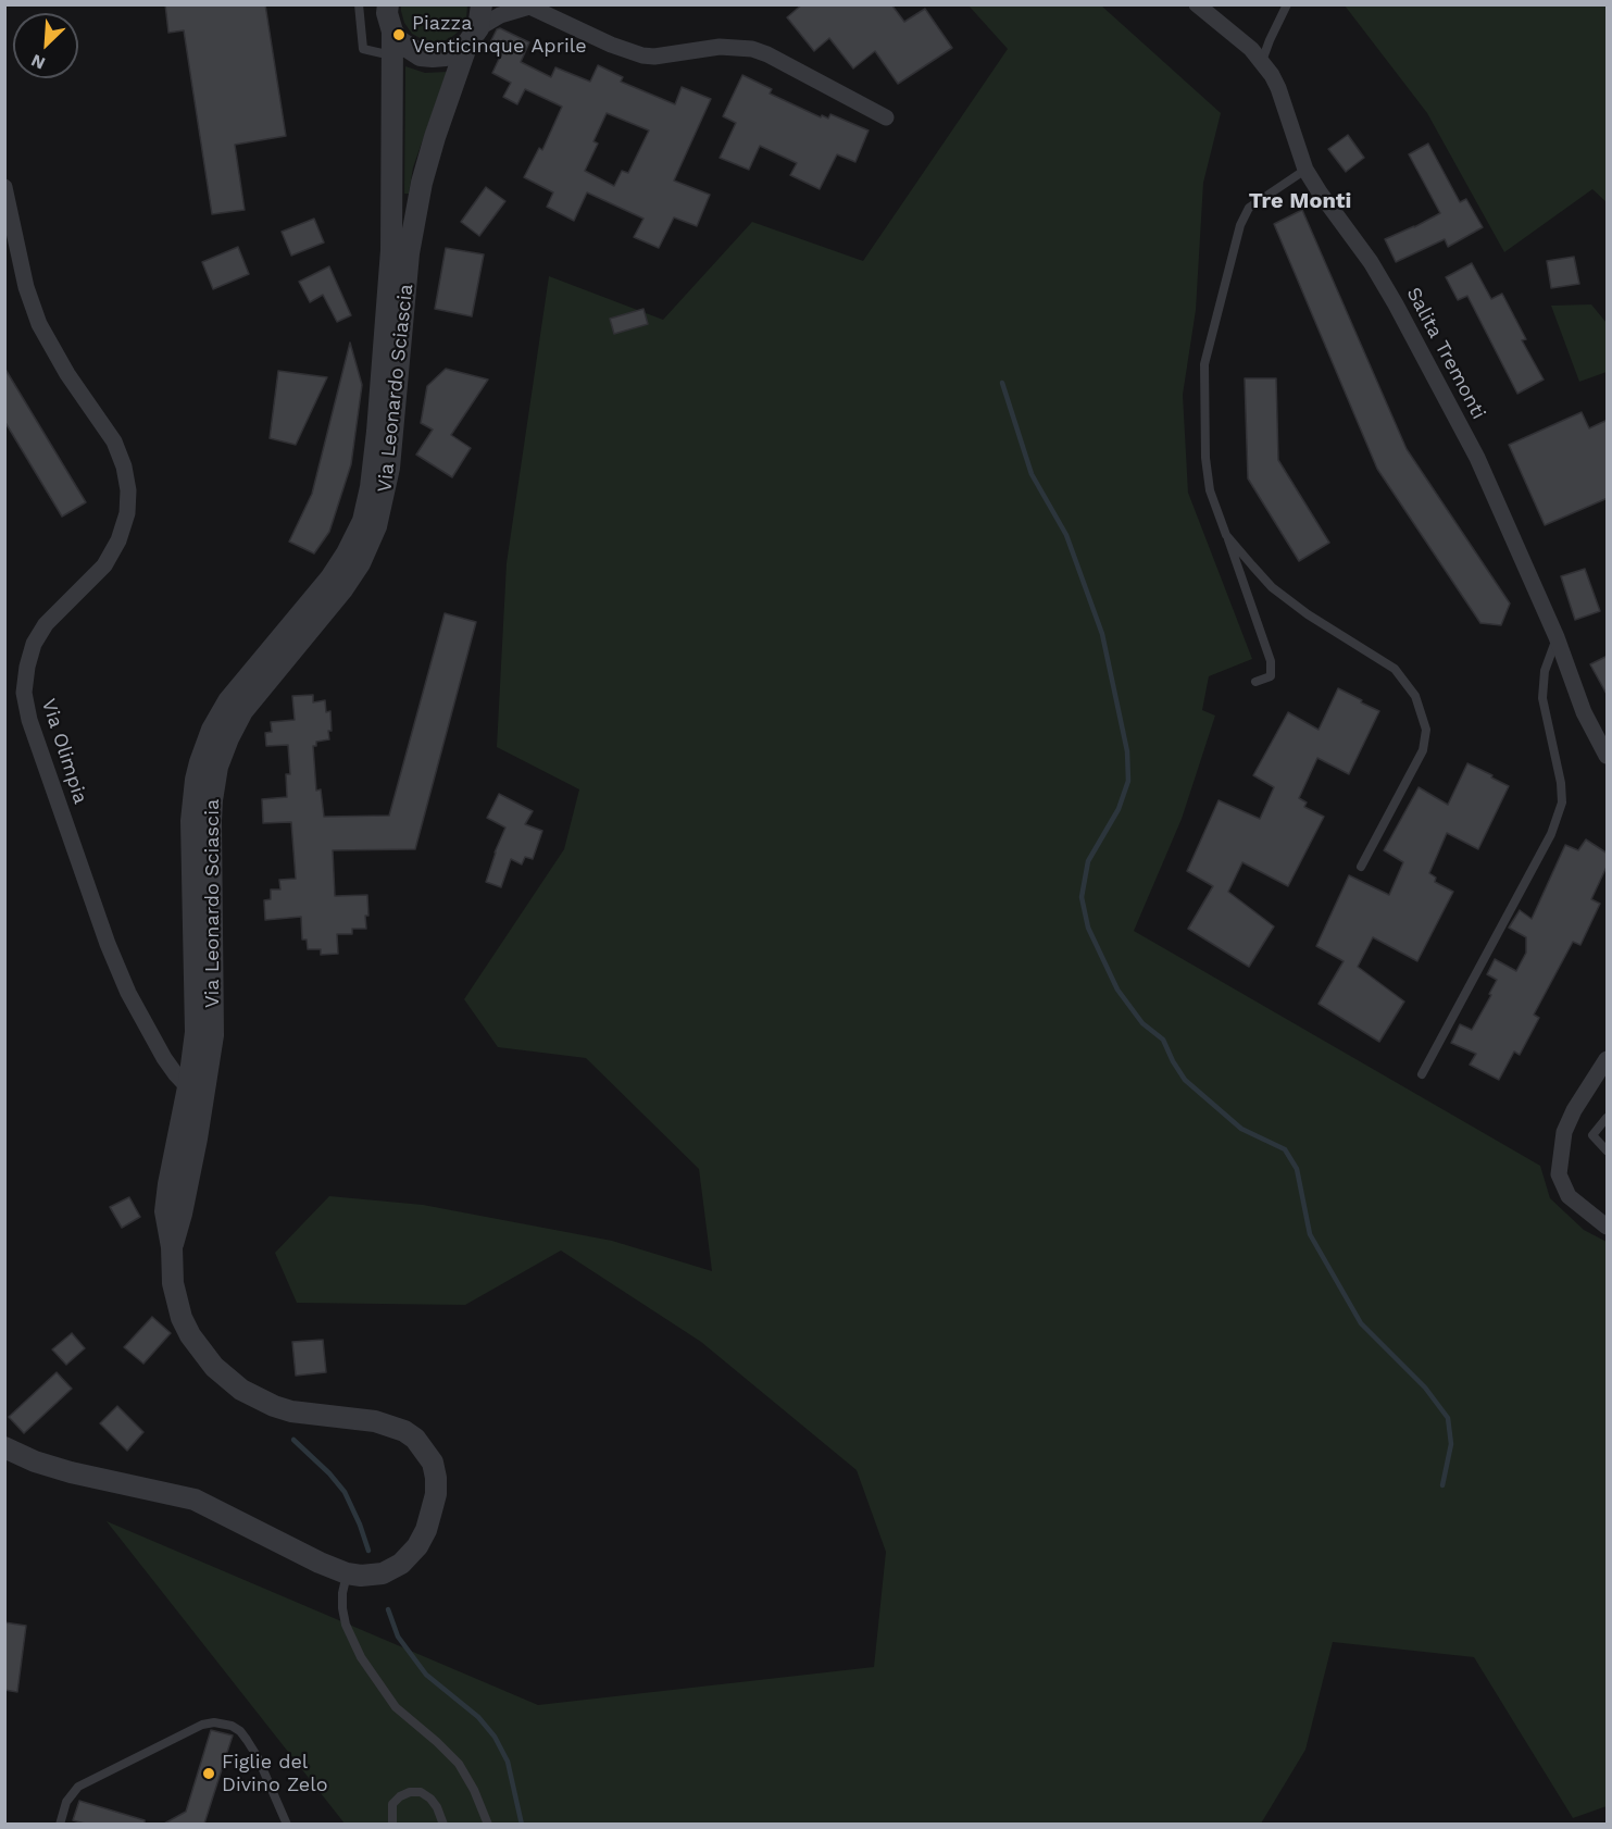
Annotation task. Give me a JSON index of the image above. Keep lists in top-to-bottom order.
{
  "streets": {
    "street": ["Salita Tremonti", "Via Leonardo Sciascia", "Via Olimpia"]
  },
  "crossings": [
    ["Via Leonardo Sciascia", "Via Olimpia"]
  ],
  "districts": ["Tre Monti"],
  "places": ["Piazza Venticinque Aprile", "Figlie del Divino Zelo"],
  "north": "bottom left"
}
